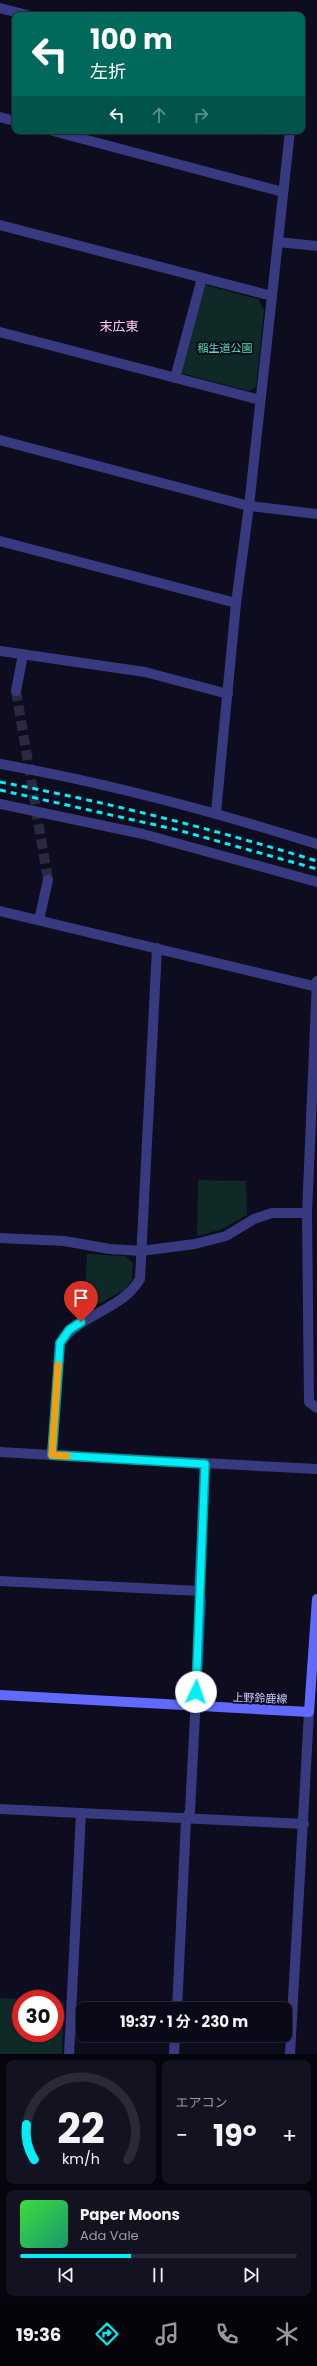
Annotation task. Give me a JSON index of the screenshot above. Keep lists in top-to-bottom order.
{
  "streets": {
    "main road": ["上野鈴鹿線"]
  },
  "districts": ["末広東"],
  "parks": ["稲生道公園"],
  "page": {
    "turn": ["100 m", "左折"],
    "limit": "30",
    "trip": "19:37 · 1 分 · 230 m",
    "tile": "エアコン",
    "heat": ["−", "19°", "+"],
    "song": ["Paper Moons", "Ada Vale"],
    "tabs": "19:36",
    "gauge": ["22", "km/h"]
  }
}
